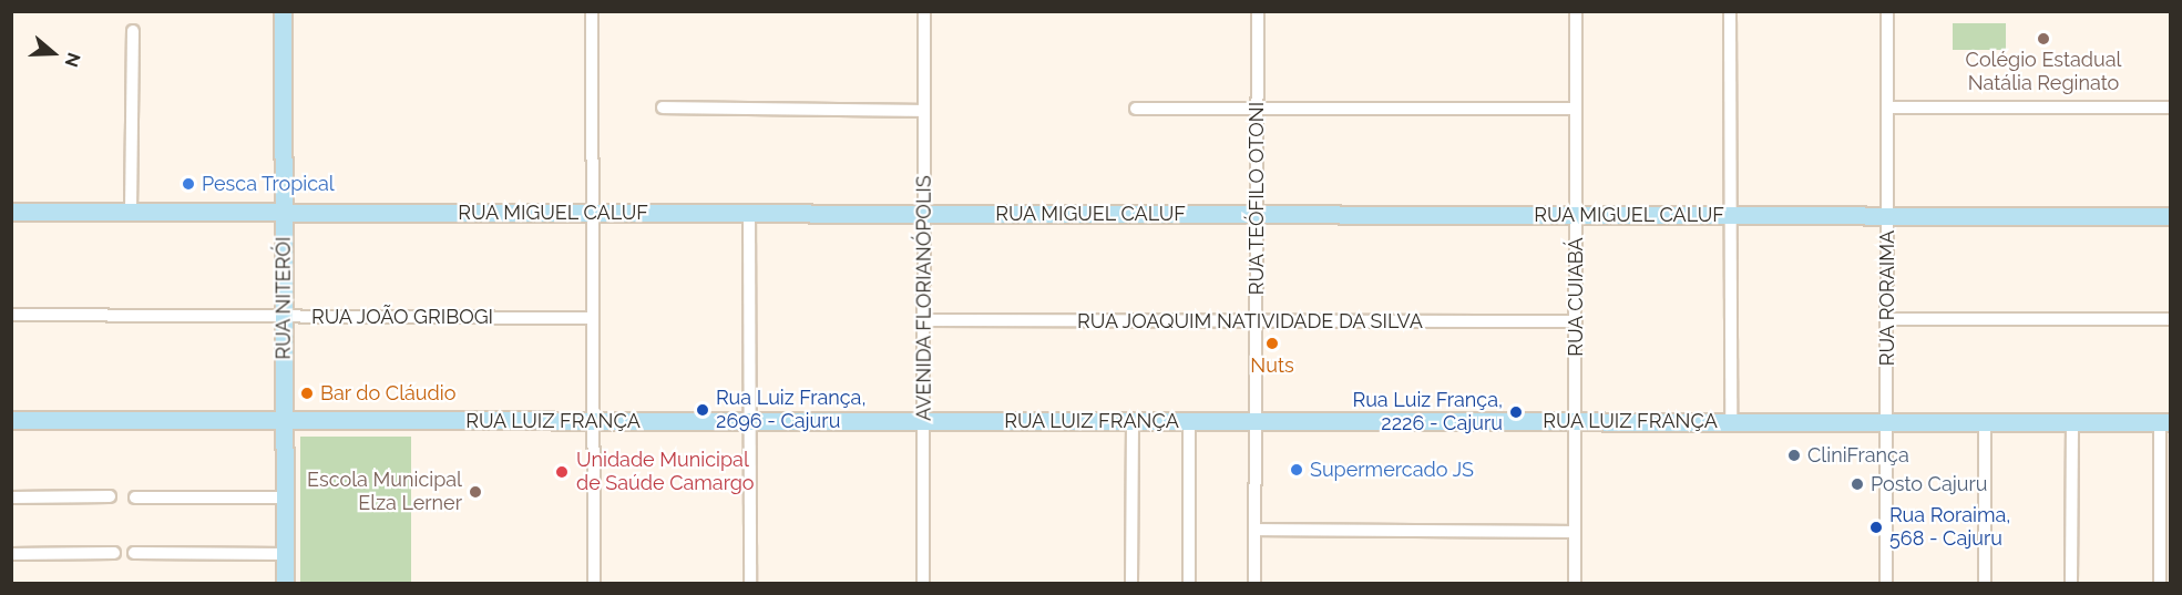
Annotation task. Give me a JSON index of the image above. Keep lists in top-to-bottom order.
{
  "streets": {
    "main road": ["RUA MIGUEL CALUF", "RUA NITERÓI", "RUA LUIZ FRANÇA"],
    "street": [
      "RUA TEÓFILO OTONI",
      "RUA CUIABÁ",
      "AVENIDA FLORIANÓPOLIS",
      "RUA RORAIMA",
      "RUA JOÃO GRIBOGI",
      "RUA JOAQUIM NATIVIDADE DA SILVA"
    ]
  },
  "crossings": [
    ["RUA TEÓFILO OTONI", "RUA MIGUEL CALUF"],
    ["RUA TEÓFILO OTONI", "RUA JOAQUIM NATIVIDADE DA SILVA"],
    ["RUA TEÓFILO OTONI", "RUA LUIZ FRANÇA"],
    ["RUA MIGUEL CALUF", "RUA CUIABÁ"],
    ["RUA MIGUEL CALUF", "RUA NITERÓI"],
    ["RUA MIGUEL CALUF", "AVENIDA FLORIANÓPOLIS"],
    ["RUA MIGUEL CALUF", "RUA RORAIMA"],
    ["RUA CUIABÁ", "RUA JOAQUIM NATIVIDADE DA SILVA"],
    ["RUA CUIABÁ", "RUA LUIZ FRANÇA"],
    ["RUA NITERÓI", "RUA JOÃO GRIBOGI"],
    ["RUA NITERÓI", "RUA LUIZ FRANÇA"],
    ["AVENIDA FLORIANÓPOLIS", "RUA JOAQUIM NATIVIDADE DA SILVA"],
    ["AVENIDA FLORIANÓPOLIS", "RUA LUIZ FRANÇA"],
    ["RUA RORAIMA", "RUA LUIZ FRANÇA"]
  ],
  "places": [
    "Colégio Estadual Natália Reginato",
    "Pesca Tropical",
    "Nuts",
    "Bar do Cláudio",
    "Rua Luiz França, 2696 - Cajuru",
    "Rua Luiz França, 2226 - Cajuru",
    "CliniFrança",
    "Supermercado JS",
    "Unidade Municipal de Saúde Camargo",
    "Posto Cajuru",
    "Escola Municipal Elza Lerner",
    "Rua Roraima, 568 - Cajuru"
  ],
  "north": "right"
}
